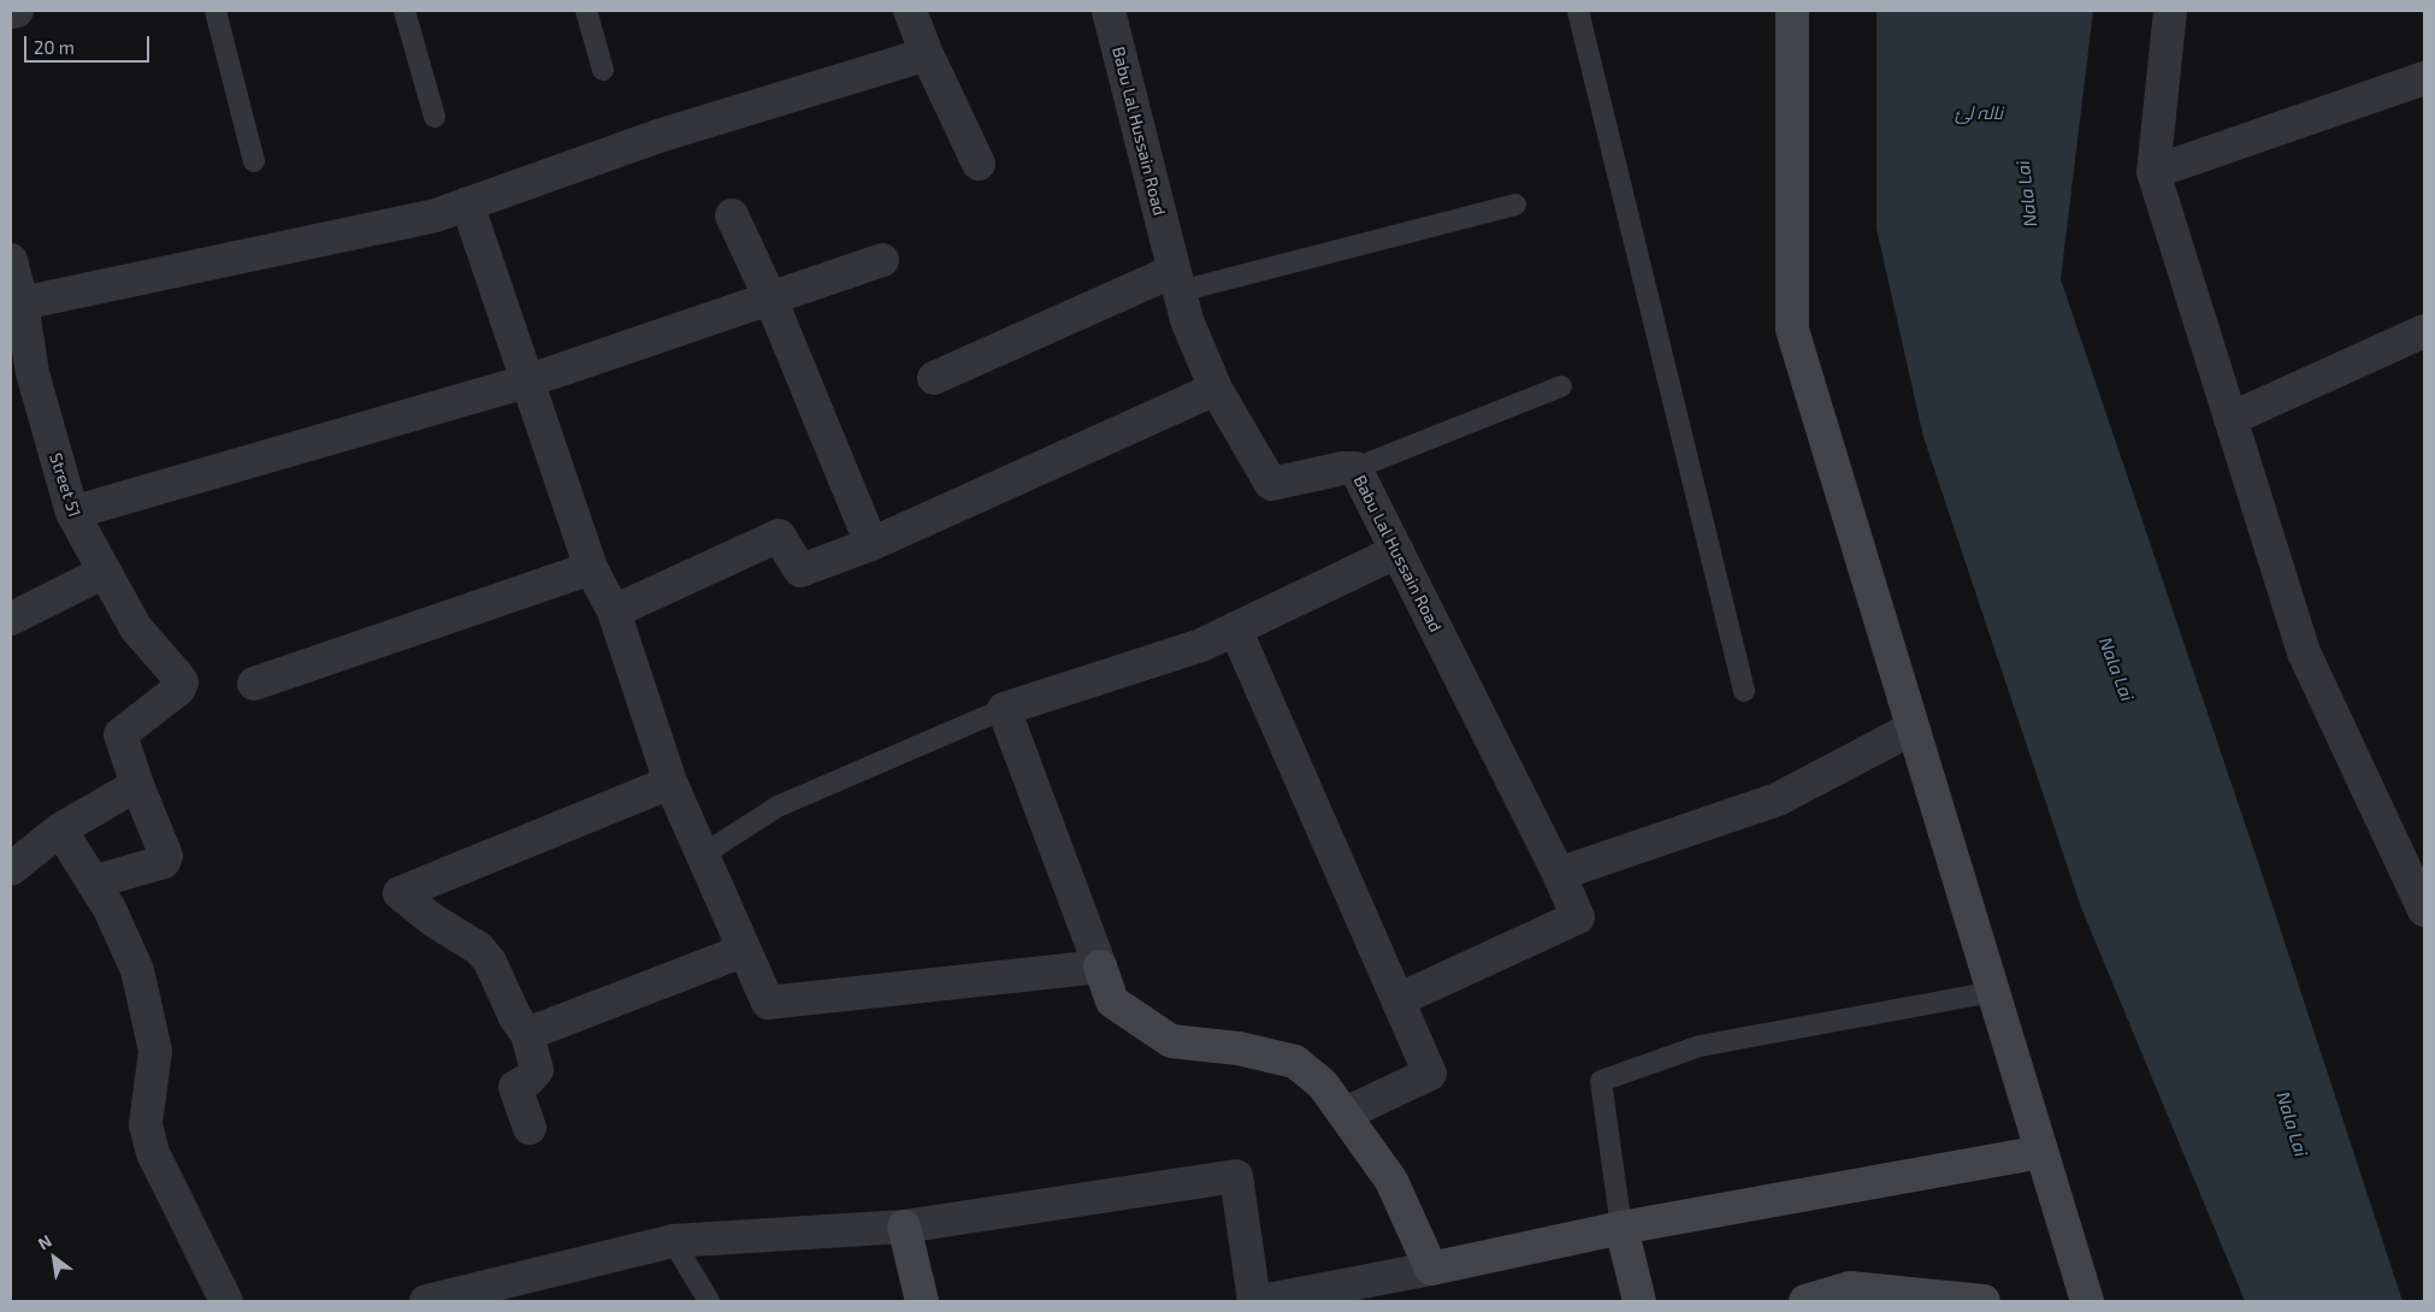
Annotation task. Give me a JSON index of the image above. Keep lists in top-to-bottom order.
{
  "streets": {
    "street": ["Babu Lal Hussain Road", "Street 51"]
  },
  "water": ["نالہ لئ", "Nala Lai"],
  "scale_bar": "20 m",
  "north": "top left"
}
